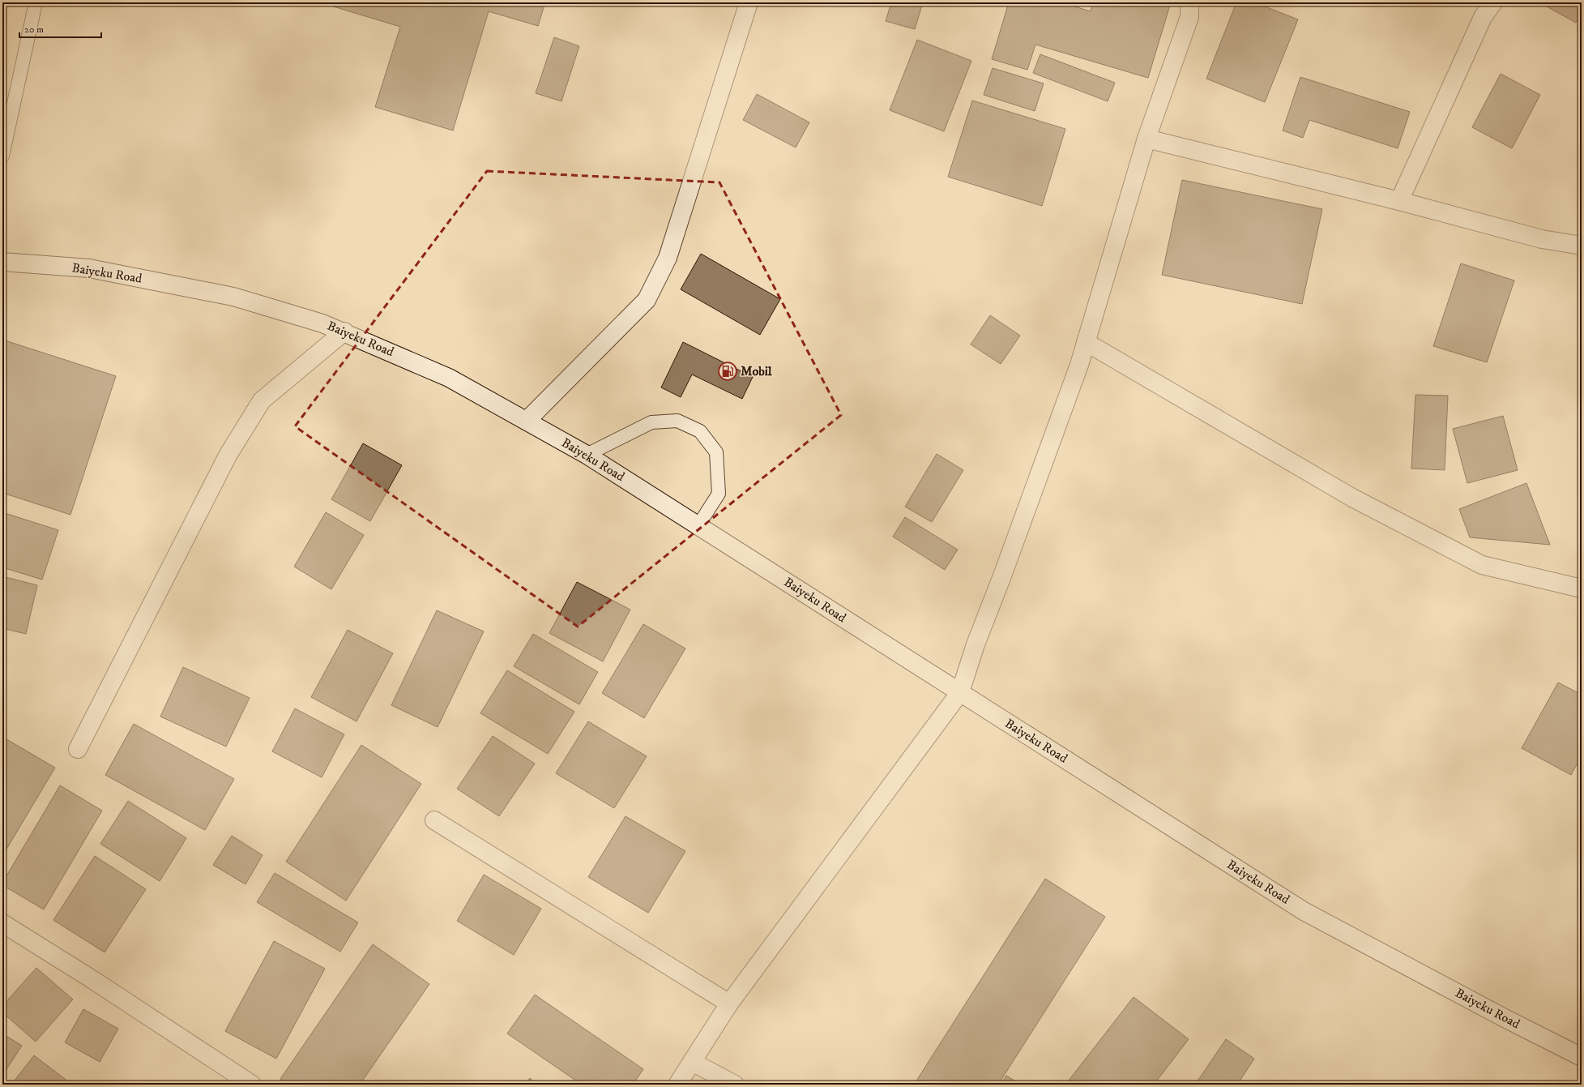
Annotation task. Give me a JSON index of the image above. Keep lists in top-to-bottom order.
{
  "streets": {
    "street": ["Baiyeku Road"]
  },
  "places": {
    "fuel station": ["Mobil"]
  },
  "scale_bar": "20 m"
}
